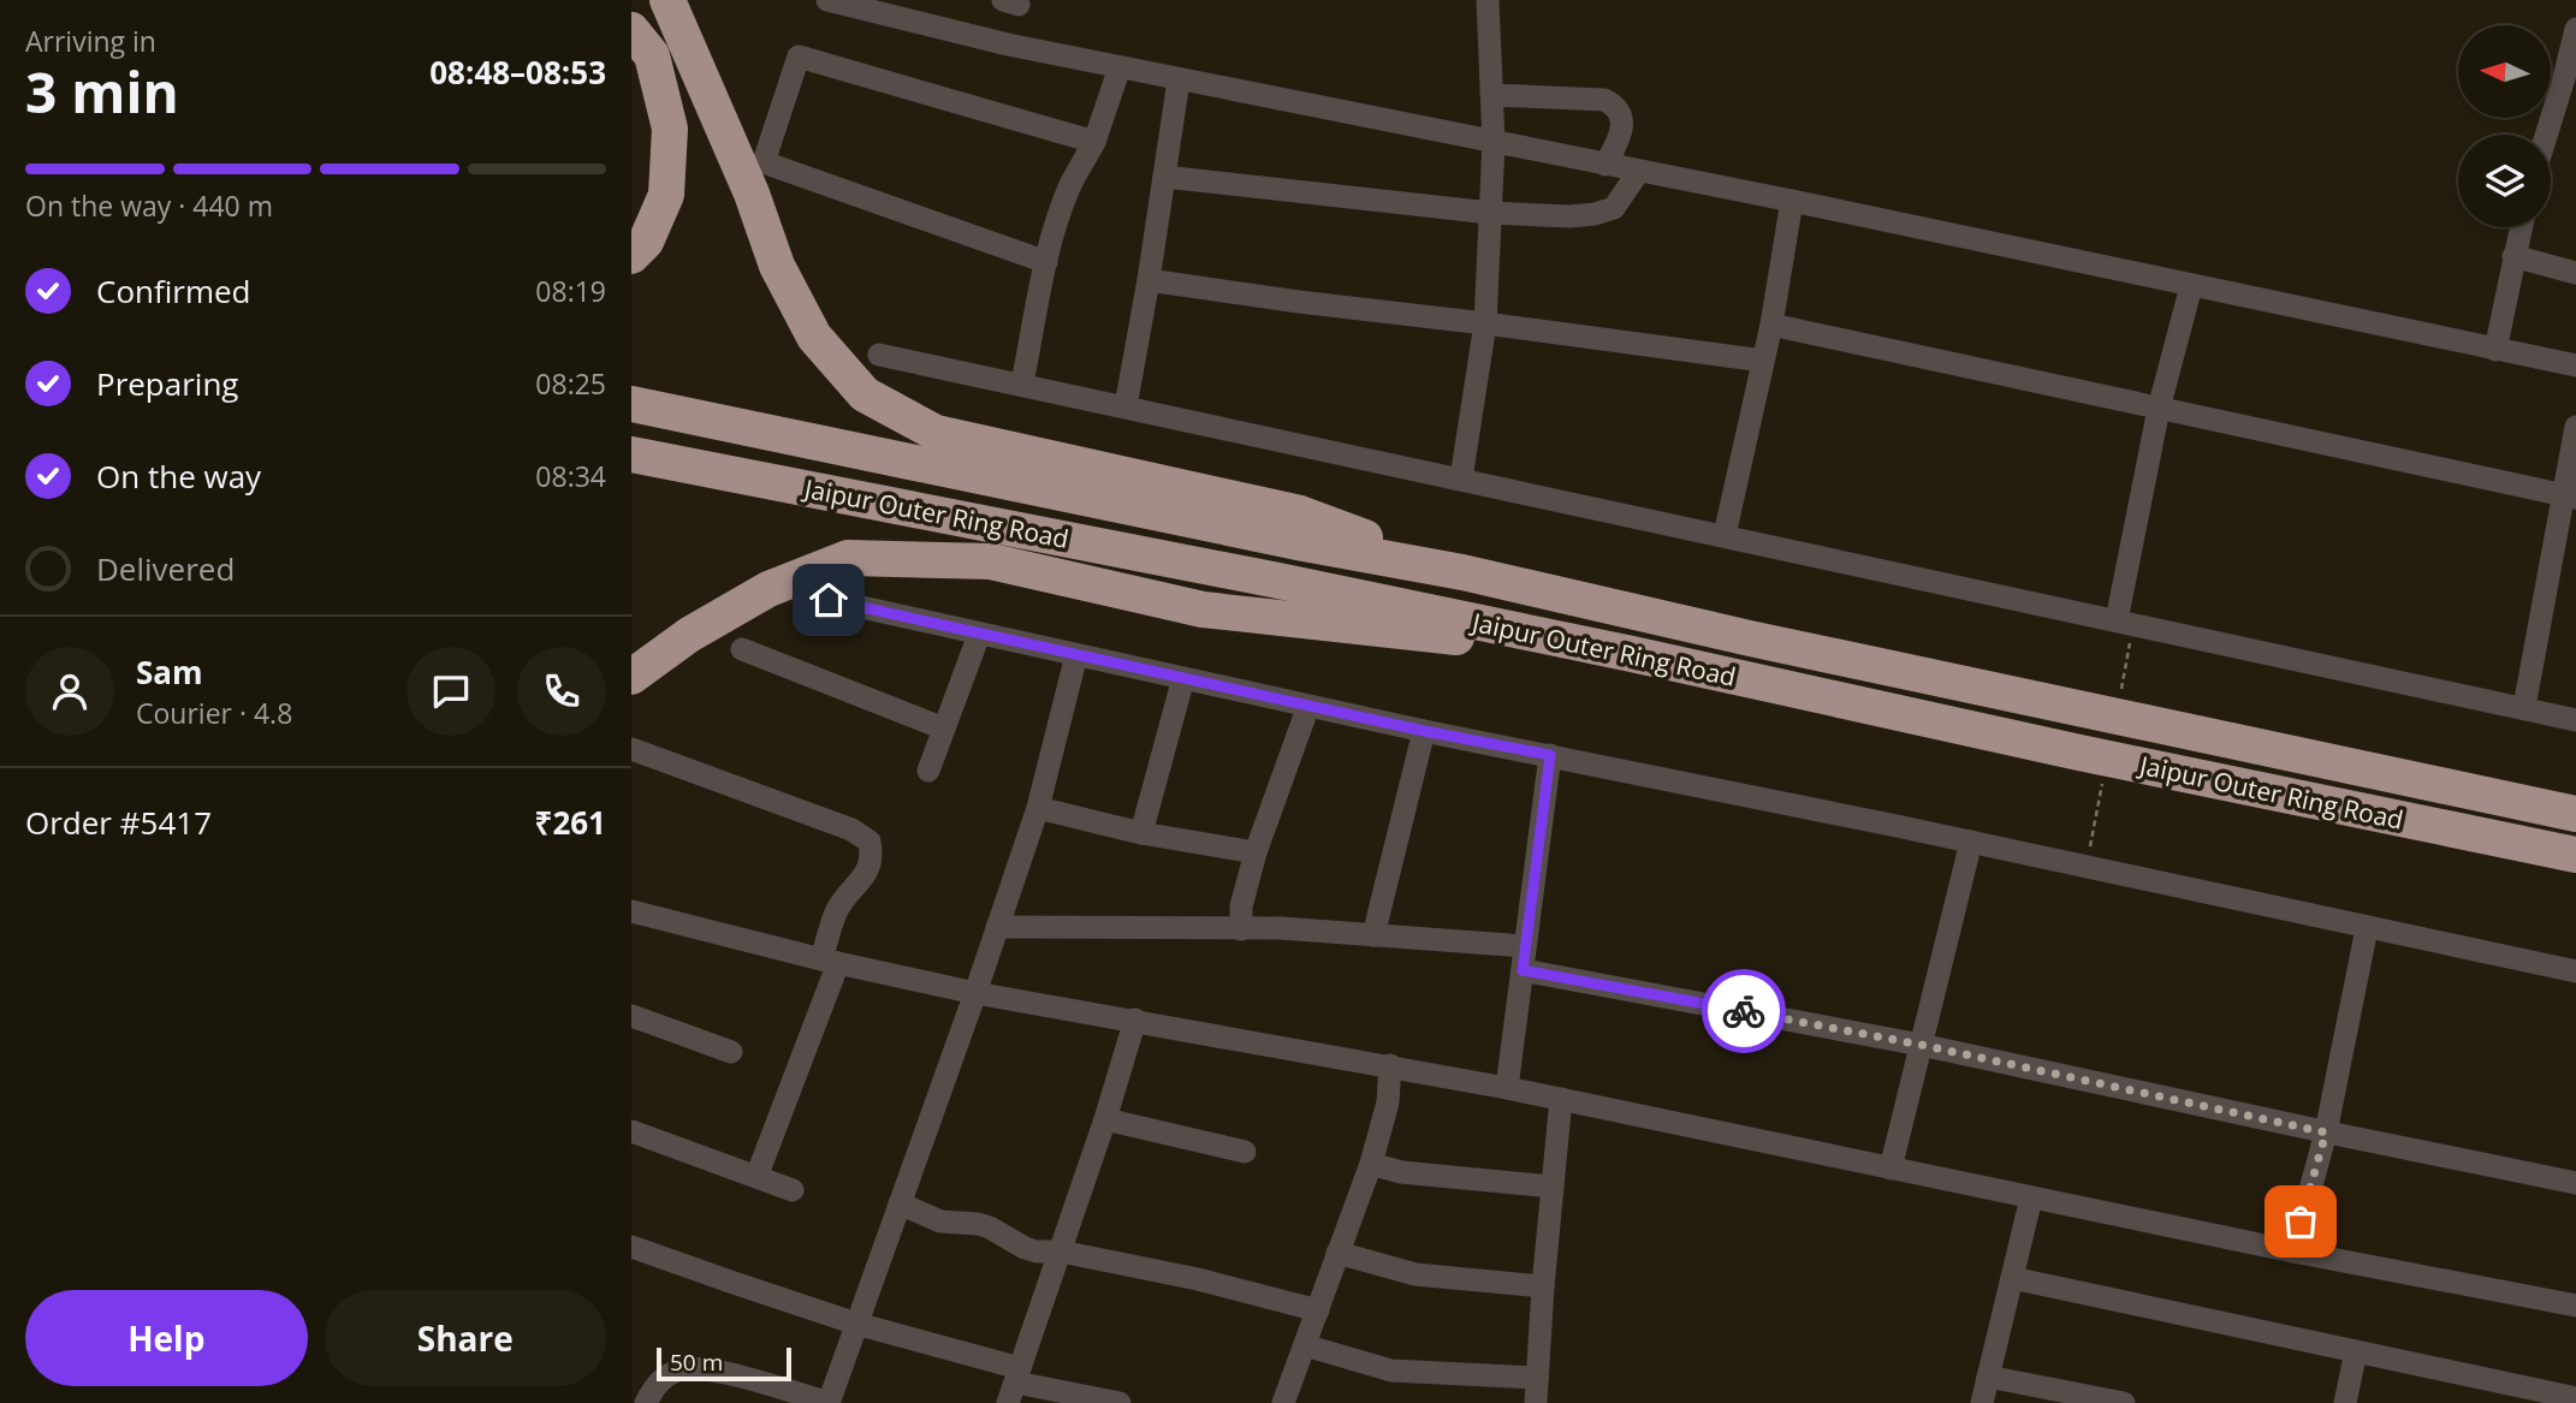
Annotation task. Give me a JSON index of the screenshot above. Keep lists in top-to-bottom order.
{
  "streets": {
    "highway": ["Jaipur Outer Ring Road"]
  },
  "scale_bar": "50 m",
  "north": "left",
  "page": {
    "heading": ["3 min", "Arriving in", "08:48–08:53"],
    "panel": [
      "Sam",
      "Courier · 4.8",
      "Order #5417",
      "₹261"
    ],
    "bar": "On the way · 440 m",
    "list": [
      ["Confirmed", "08:19"],
      ["Preparing", "08:25"],
      ["On the way", "08:34"],
      "Delivered"
    ],
    "buttons": ["Help", "Share"],
    "scale": "50 m"
  }
}
